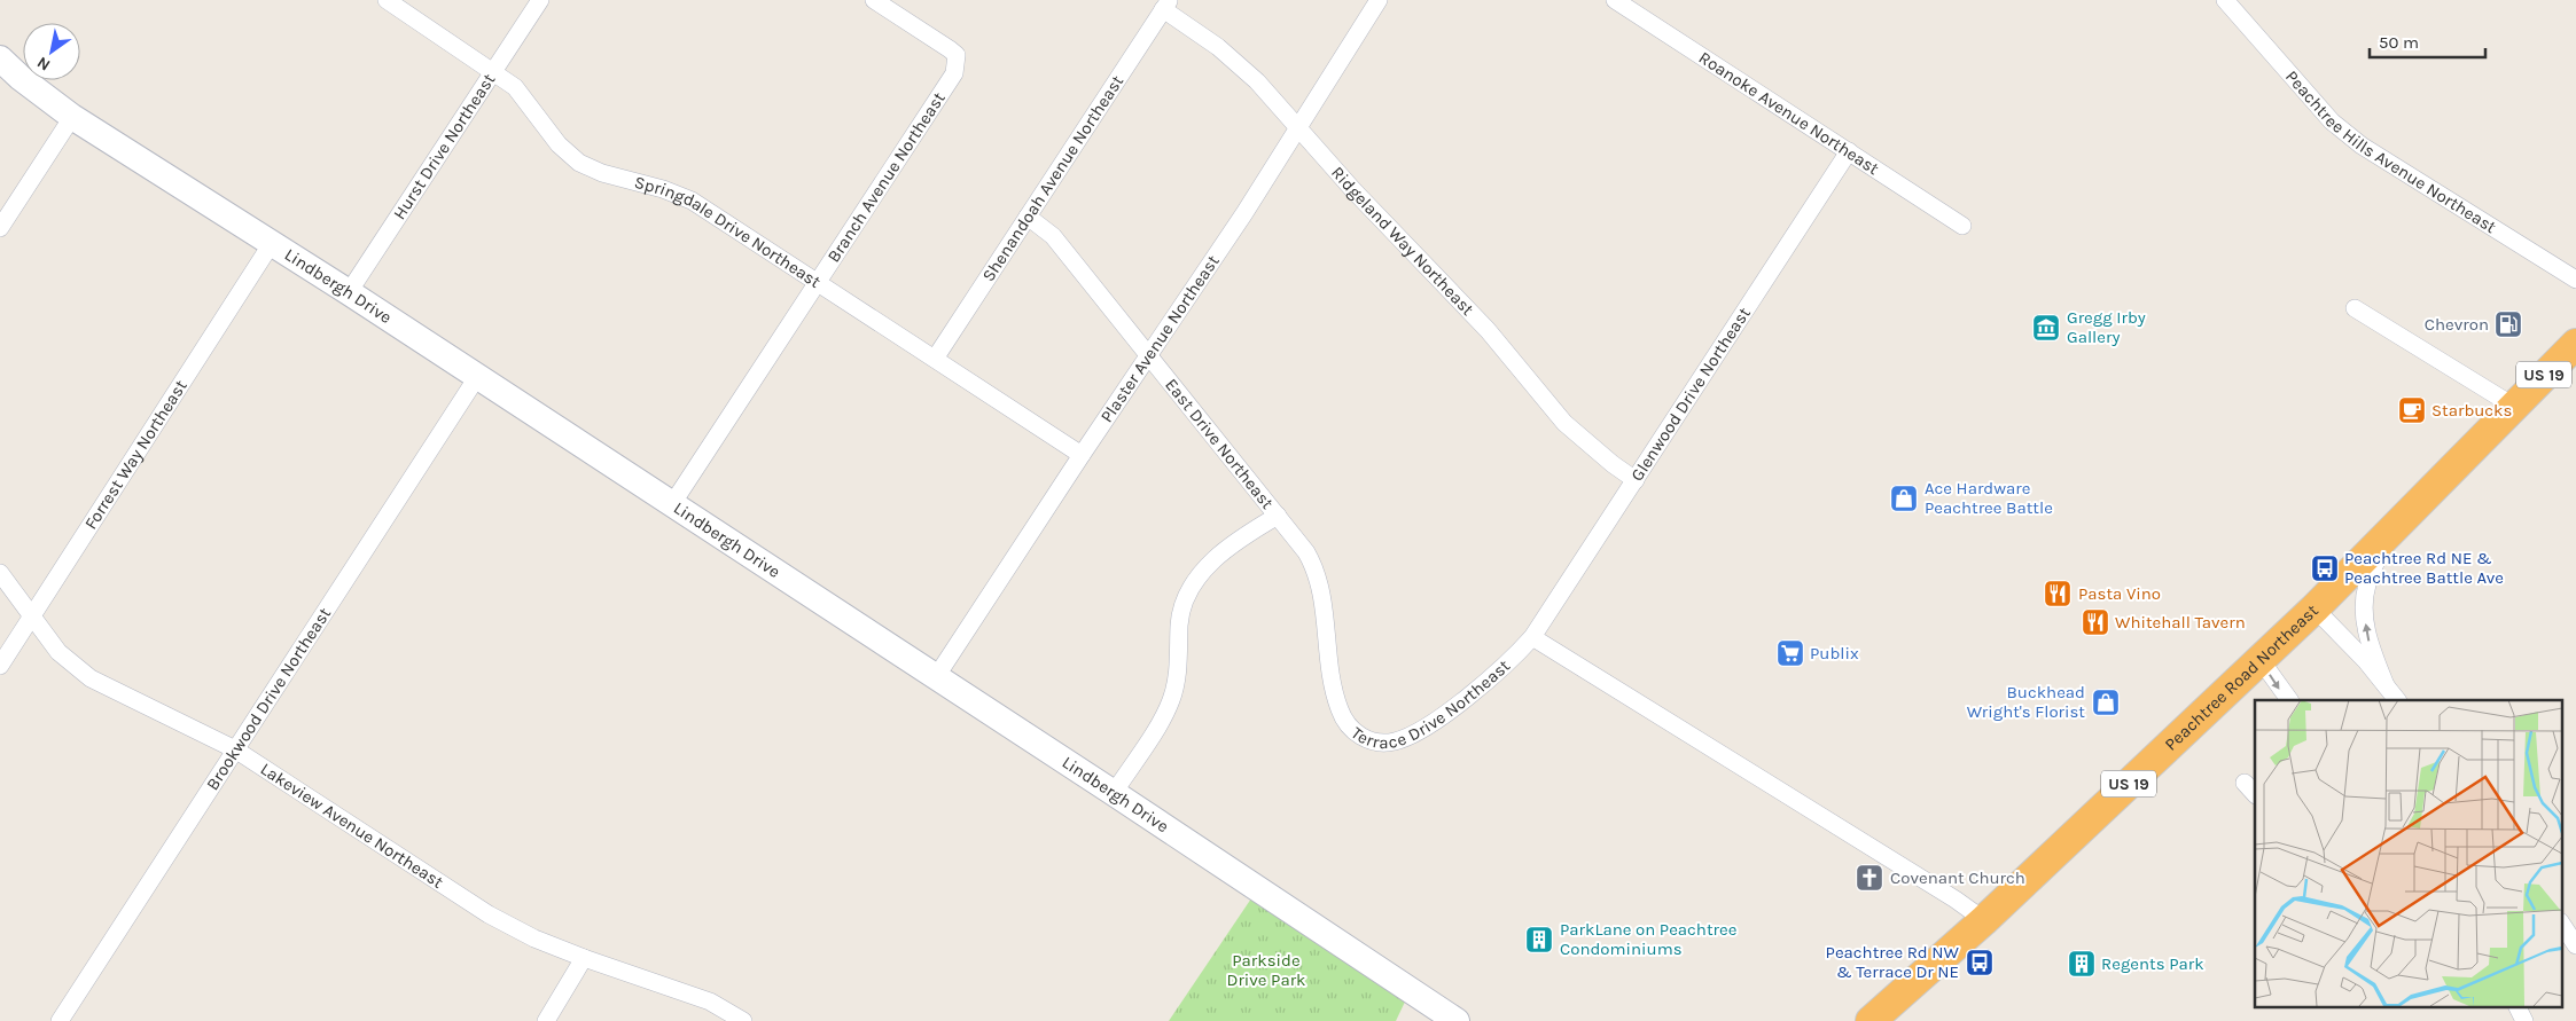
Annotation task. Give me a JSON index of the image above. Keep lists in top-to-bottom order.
{
  "streets": {
    "highway": ["US 19", "Peachtree Road Northeast"],
    "main road": ["Lindbergh Drive"],
    "street": [
      "Roanoke Avenue Northeast",
      "Hurst Drive Northeast",
      "Peachtree Hills Avenue Northeast",
      "Branch Avenue Northeast",
      "Shenandoah Avenue Northeast",
      "Springdale Drive Northeast",
      "Ridgeland Way Northeast",
      "Plaster Avenue Northeast",
      "Glenwood Drive Northeast",
      "East Drive Northeast",
      "Forrest Way Northeast",
      "Terrace Drive Northeast",
      "Brookwood Drive Northeast",
      "Lakeview Avenue Northeast"
    ]
  },
  "crossings": [
    ["Roanoke Avenue Northeast", "Glenwood Drive Northeast"],
    ["Hurst Drive Northeast", "Springdale Drive Northeast"],
    ["Hurst Drive Northeast", "Lindbergh Drive"],
    ["Branch Avenue Northeast", "Springdale Drive Northeast"],
    ["Branch Avenue Northeast", "Lindbergh Drive"],
    ["Shenandoah Avenue Northeast", "Springdale Drive Northeast"],
    ["Shenandoah Avenue Northeast", "Ridgeland Way Northeast"],
    ["Shenandoah Avenue Northeast", "East Drive Northeast"],
    ["Springdale Drive Northeast", "Plaster Avenue Northeast"],
    ["Ridgeland Way Northeast", "Plaster Avenue Northeast"],
    ["Ridgeland Way Northeast", "Glenwood Drive Northeast"],
    ["Lindbergh Drive", "Plaster Avenue Northeast"],
    ["Lindbergh Drive", "Forrest Way Northeast"],
    ["Lindbergh Drive", "Brookwood Drive Northeast"],
    ["Plaster Avenue Northeast", "East Drive Northeast"],
    ["Glenwood Drive Northeast", "Terrace Drive Northeast"],
    ["East Drive Northeast", "Terrace Drive Northeast"],
    ["Forrest Way Northeast", "Lakeview Avenue Northeast"],
    ["Peachtree Road Northeast", "Terrace Drive Northeast"],
    ["Brookwood Drive Northeast", "Lakeview Avenue Northeast"]
  ],
  "parks": ["Parkside Drive Park"],
  "places": {
    "fuel station": ["Chevron"],
    "museum": ["Gregg Irby Gallery"],
    "cafe": ["Starbucks"],
    "shop": ["Ace Hardware Peachtree Battle", "Buckhead Wright's Florist"],
    "bus stop": ["Peachtree Rd NE & Peachtree Battle Ave", "Peachtree Rd NW & Terrace Dr NE"],
    "restaurant": ["Pasta Vino", "Whitehall Tavern"],
    "supermarket": ["Publix"],
    "church": ["Covenant Church"],
    "building": ["ParkLane on Peachtree Condominiums", "Regents Park"]
  },
  "scale_bar": "50 m",
  "north": "bottom left"
}
